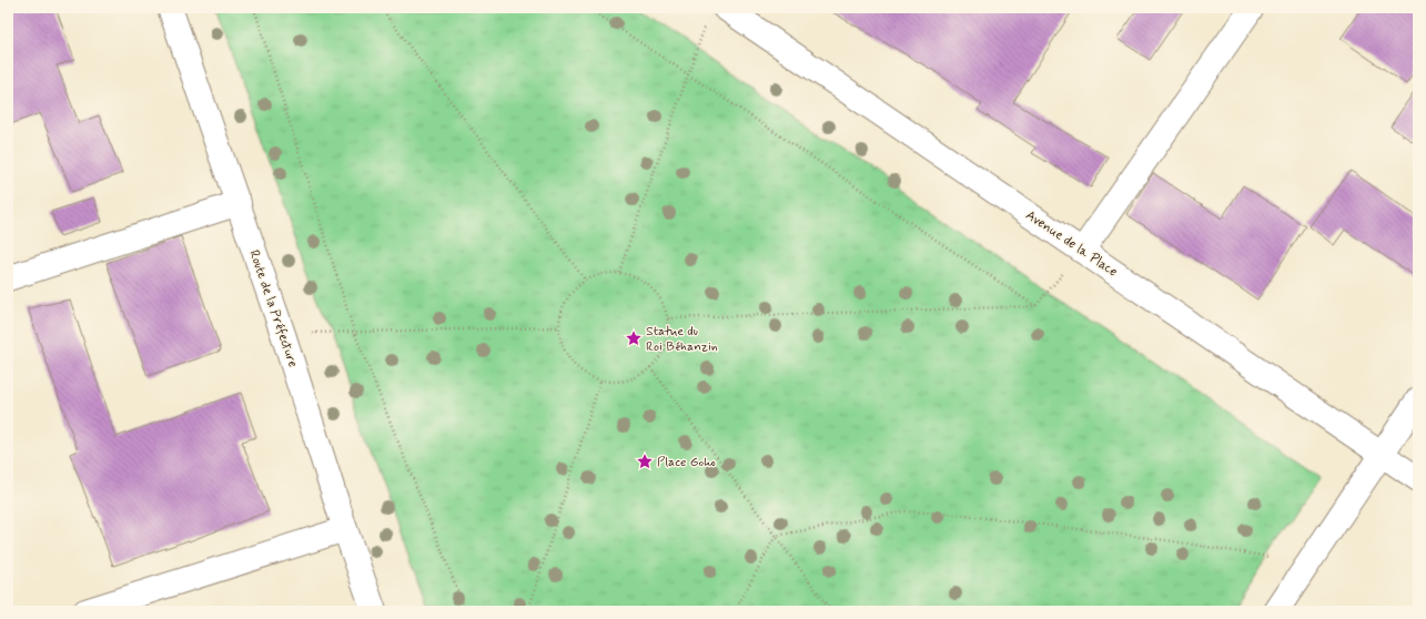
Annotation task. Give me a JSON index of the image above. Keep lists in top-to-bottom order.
{
  "streets": {
    "street": ["Avenue de la Place", "Route de la Préfecture"]
  },
  "places": {
    "place": ["Statue du Roi Béhanzin", "Place Goho"]
  }
}
